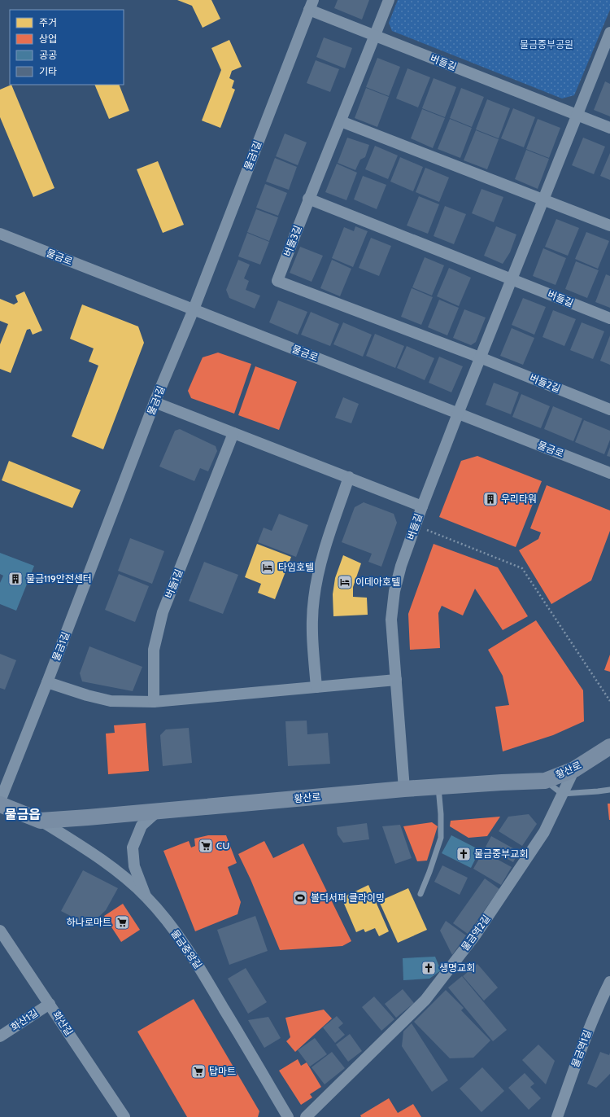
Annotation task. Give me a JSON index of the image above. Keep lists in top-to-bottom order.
{
  "streets": {
    "main road": ["황산로"],
    "street": [
      "버들길",
      "물금1길",
      "버들3길",
      "물금로",
      "버들2길",
      "버들1길",
      "물금역2길",
      "물금중앙길",
      "화산1길",
      "화산길",
      "물금역1길"
    ]
  },
  "crossings": [
    ["버들길", "물금1길"],
    ["버들길", "버들3길"],
    ["버들길", "물금로"],
    ["버들길", "버들2길"],
    ["버들길", "황산로"],
    ["물금1길", "물금로"],
    ["버들3길", "버들2길"],
    ["황산로", "물금역2길"],
    ["황산로", "물금중앙길"],
    ["화산1길", "화산길"]
  ],
  "districts": ["물금읍"],
  "parks": ["물금중부공원"],
  "places": {
    "building": ["우리타워", "물금119안전센터"],
    "hotel": ["타임호텔", "이데아호텔"],
    "supermarket": ["CU", "하나로마트", "탑마트"],
    "church": ["물금중부교회", "생명교회"],
    "sports": ["볼더서퍼 클라이밍"]
  },
  "legend": [
    "주거",
    "상업",
    "공공",
    "기타"
  ]
}
